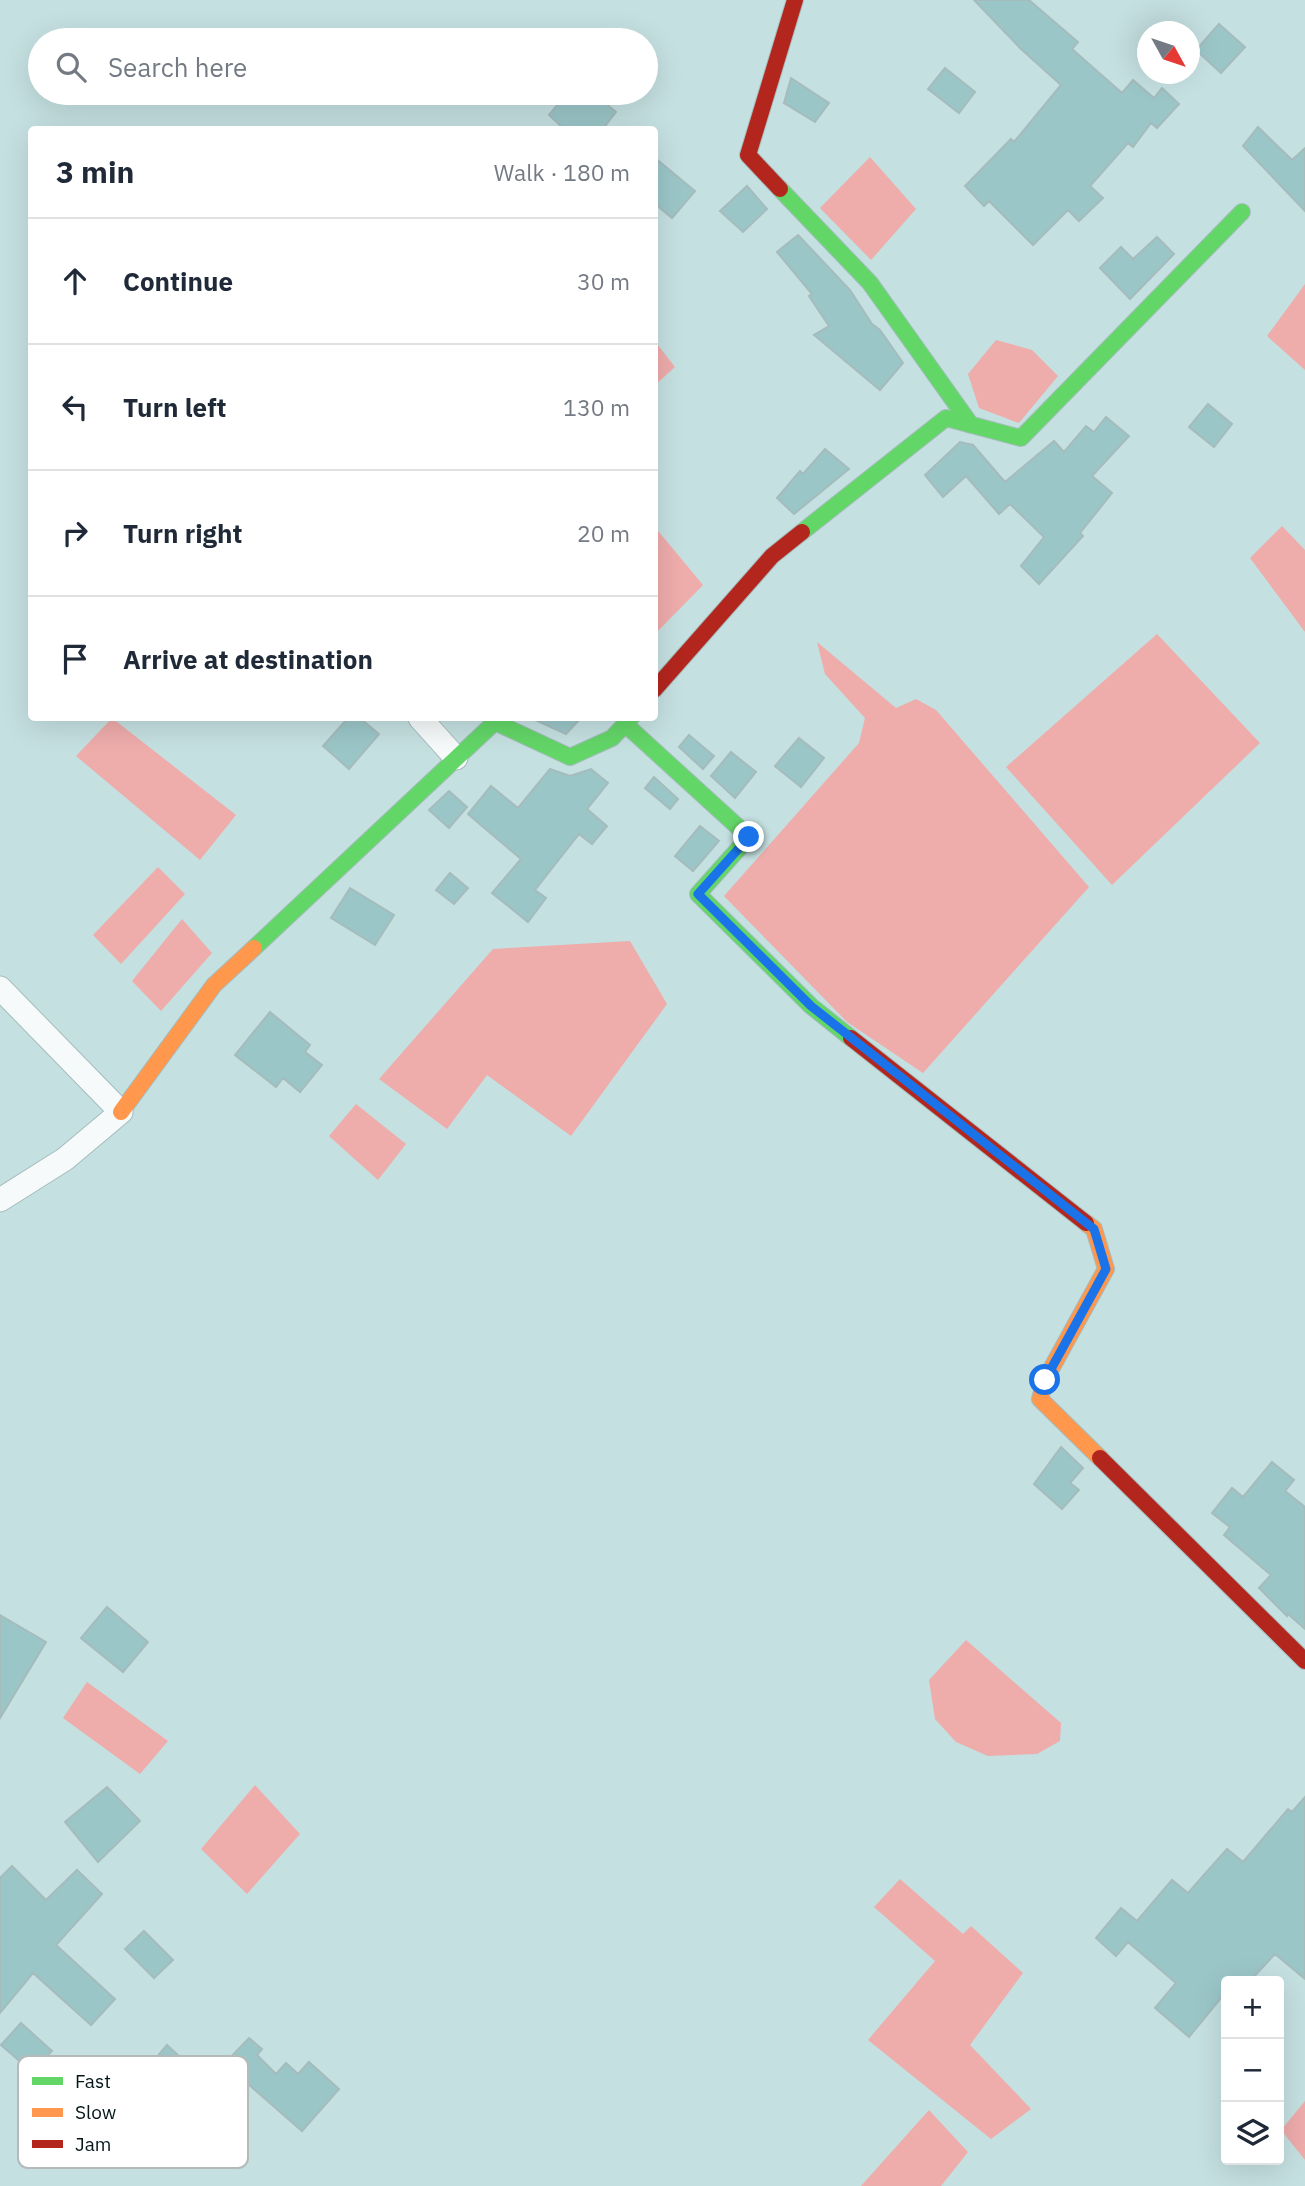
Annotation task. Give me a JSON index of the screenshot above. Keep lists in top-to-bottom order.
{
  "legend": ["Fast", "Slow", "Jam"],
  "north": "bottom right",
  "page": {
    "search": "Search here",
    "heading": ["3 min", "Walk · 180 m"],
    "list": [
      ["Continue", "30 m"],
      ["Turn left", "130 m"],
      ["Turn right", "20 m"],
      "Arrive at destination"
    ],
    "map_buttons": ["+", "−"]
  }
}
